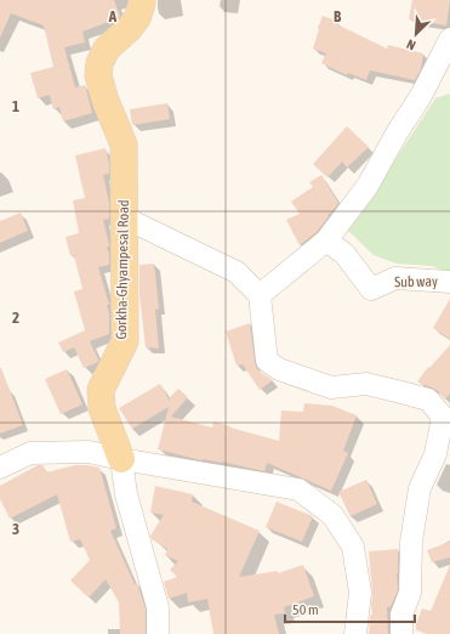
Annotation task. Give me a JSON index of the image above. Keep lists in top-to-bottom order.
{
  "streets": {
    "main road": ["Gorkha-Ghyampesal Road"],
    "street": ["Sub way"]
  },
  "scale_bar": "50 m",
  "north": "bottom left",
  "grid": {
    "columns": ["A", "B"],
    "rows": ["1", "2", "3"]
  }
}
